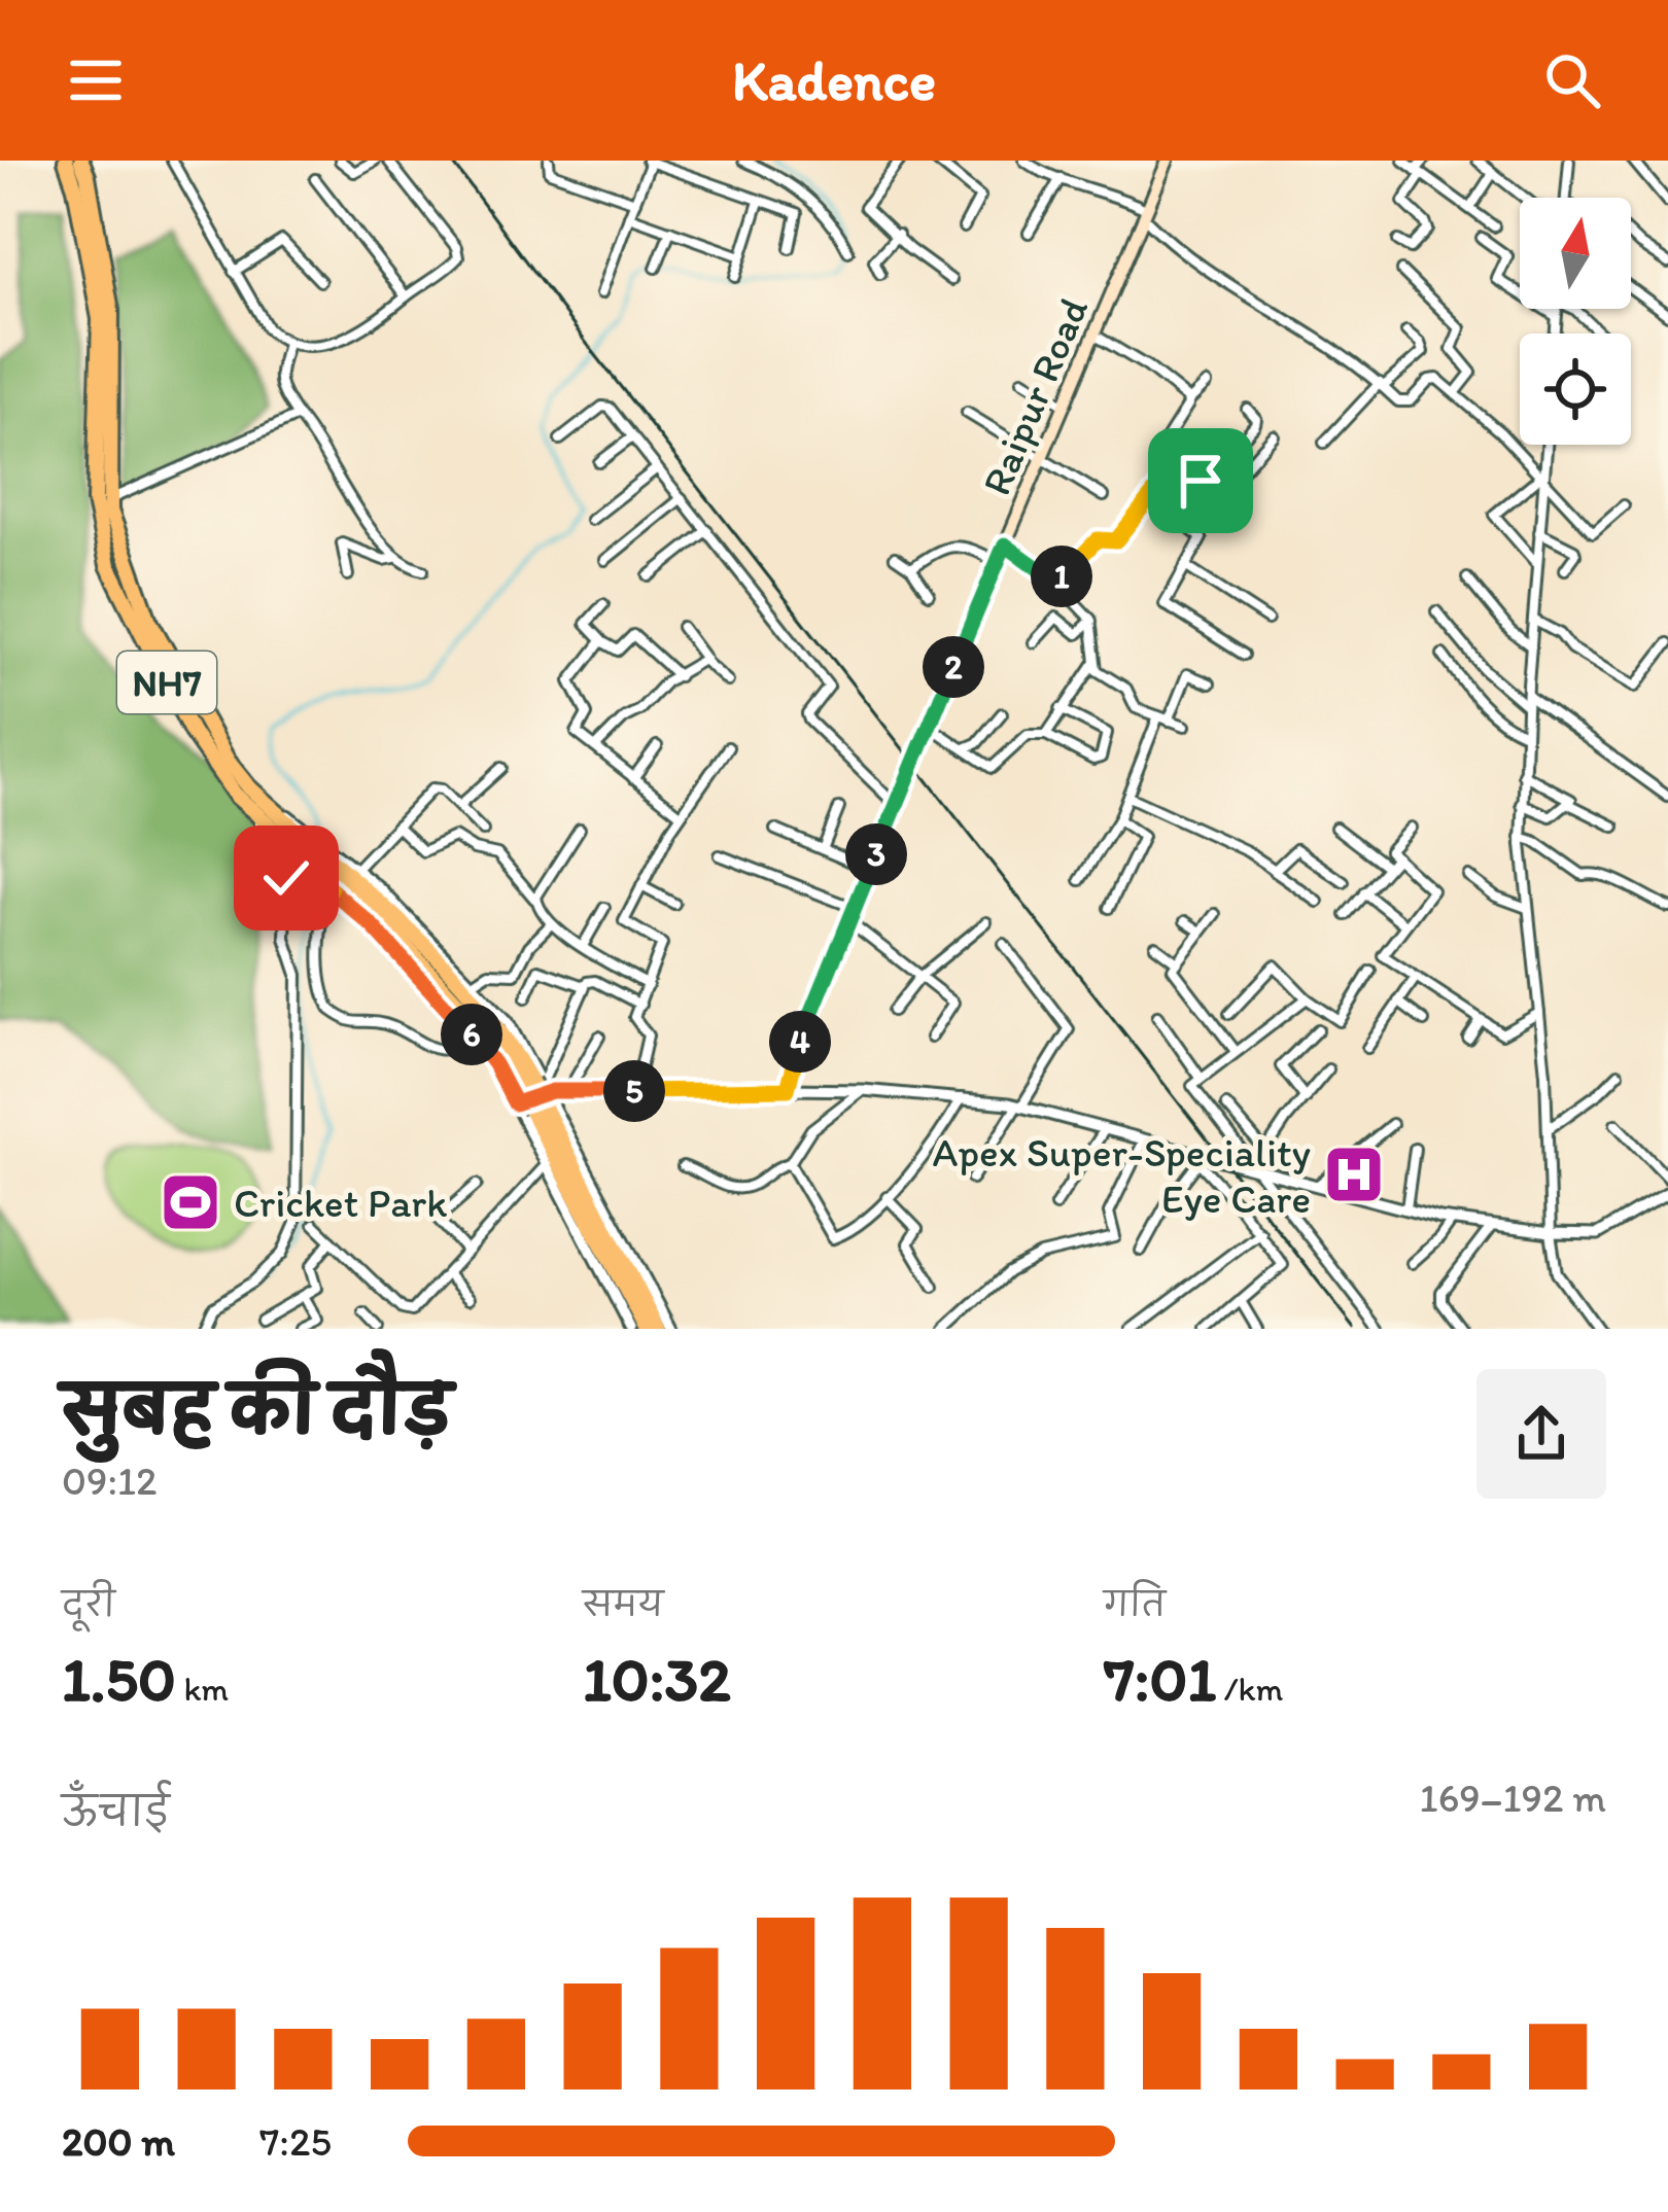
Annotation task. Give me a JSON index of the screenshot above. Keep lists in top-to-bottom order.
{
  "streets": {
    "highway": ["NH7"],
    "main road": ["Raipur Road"]
  },
  "places": {
    "hospital": ["Apex Super-Speciality Eye Care"],
    "sports": ["Cricket Park"]
  },
  "north": "top",
  "page": {
    "header": "Kadence",
    "pins": [
      "1",
      "2",
      "3",
      "6",
      "4",
      "5"
    ],
    "heading": ["सुबह की दौड़", "09:12"],
    "stats": [
      ["दूरी", "1.50 km"],
      ["समय", "10:32"],
      ["गति", "7:01 /km"]
    ],
    "chart": ["ऊँचाई", "169–192 m"],
    "list": [
      {
        "name": "200 m",
        "note": "7:25"
      }
    ]
  }
}
